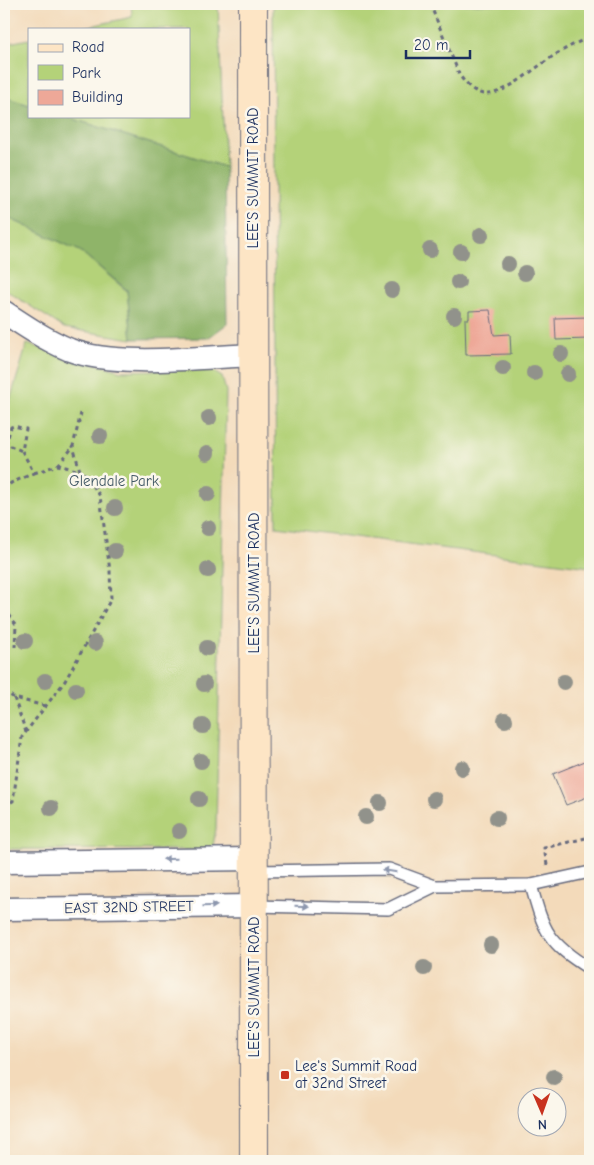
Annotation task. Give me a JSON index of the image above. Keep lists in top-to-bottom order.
{
  "streets": {
    "main road": ["LEE'S SUMMIT ROAD"],
    "street": ["EAST 32ND STREET"]
  },
  "crossings": [
    ["LEE'S SUMMIT ROAD", "EAST 32ND STREET"]
  ],
  "parks": ["Glendale Park"],
  "places": {
    "transit": ["Lee's Summit Road at 32nd Street"]
  },
  "legend": ["Road", "Park", "Building"],
  "scale_bar": "20 m",
  "north": "bottom"
}
